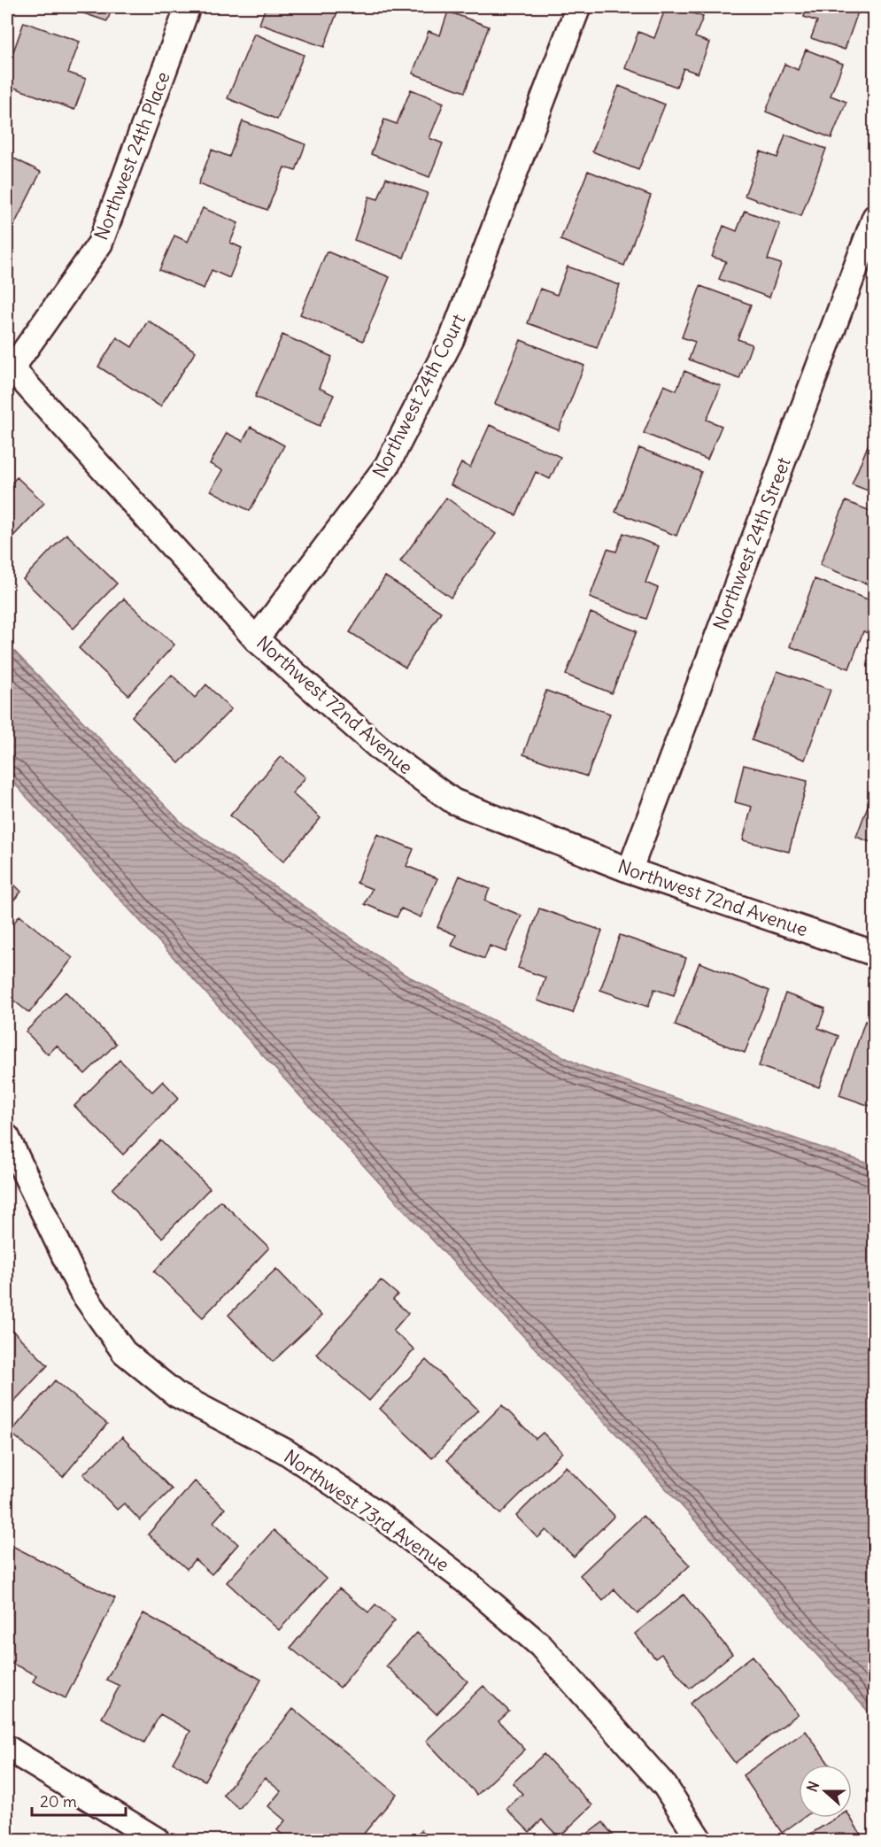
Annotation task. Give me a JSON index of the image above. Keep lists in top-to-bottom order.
{
  "streets": {
    "street": [
      "Northwest 24th Place",
      "Northwest 24th Court",
      "Northwest 24th Street",
      "Northwest 72nd Avenue",
      "Northwest 73rd Avenue"
    ]
  },
  "crossings": [
    ["Northwest 24th Place", "Northwest 72nd Avenue"],
    ["Northwest 24th Court", "Northwest 72nd Avenue"],
    ["Northwest 24th Street", "Northwest 72nd Avenue"]
  ],
  "scale_bar": "20 m",
  "north": "left"
}
